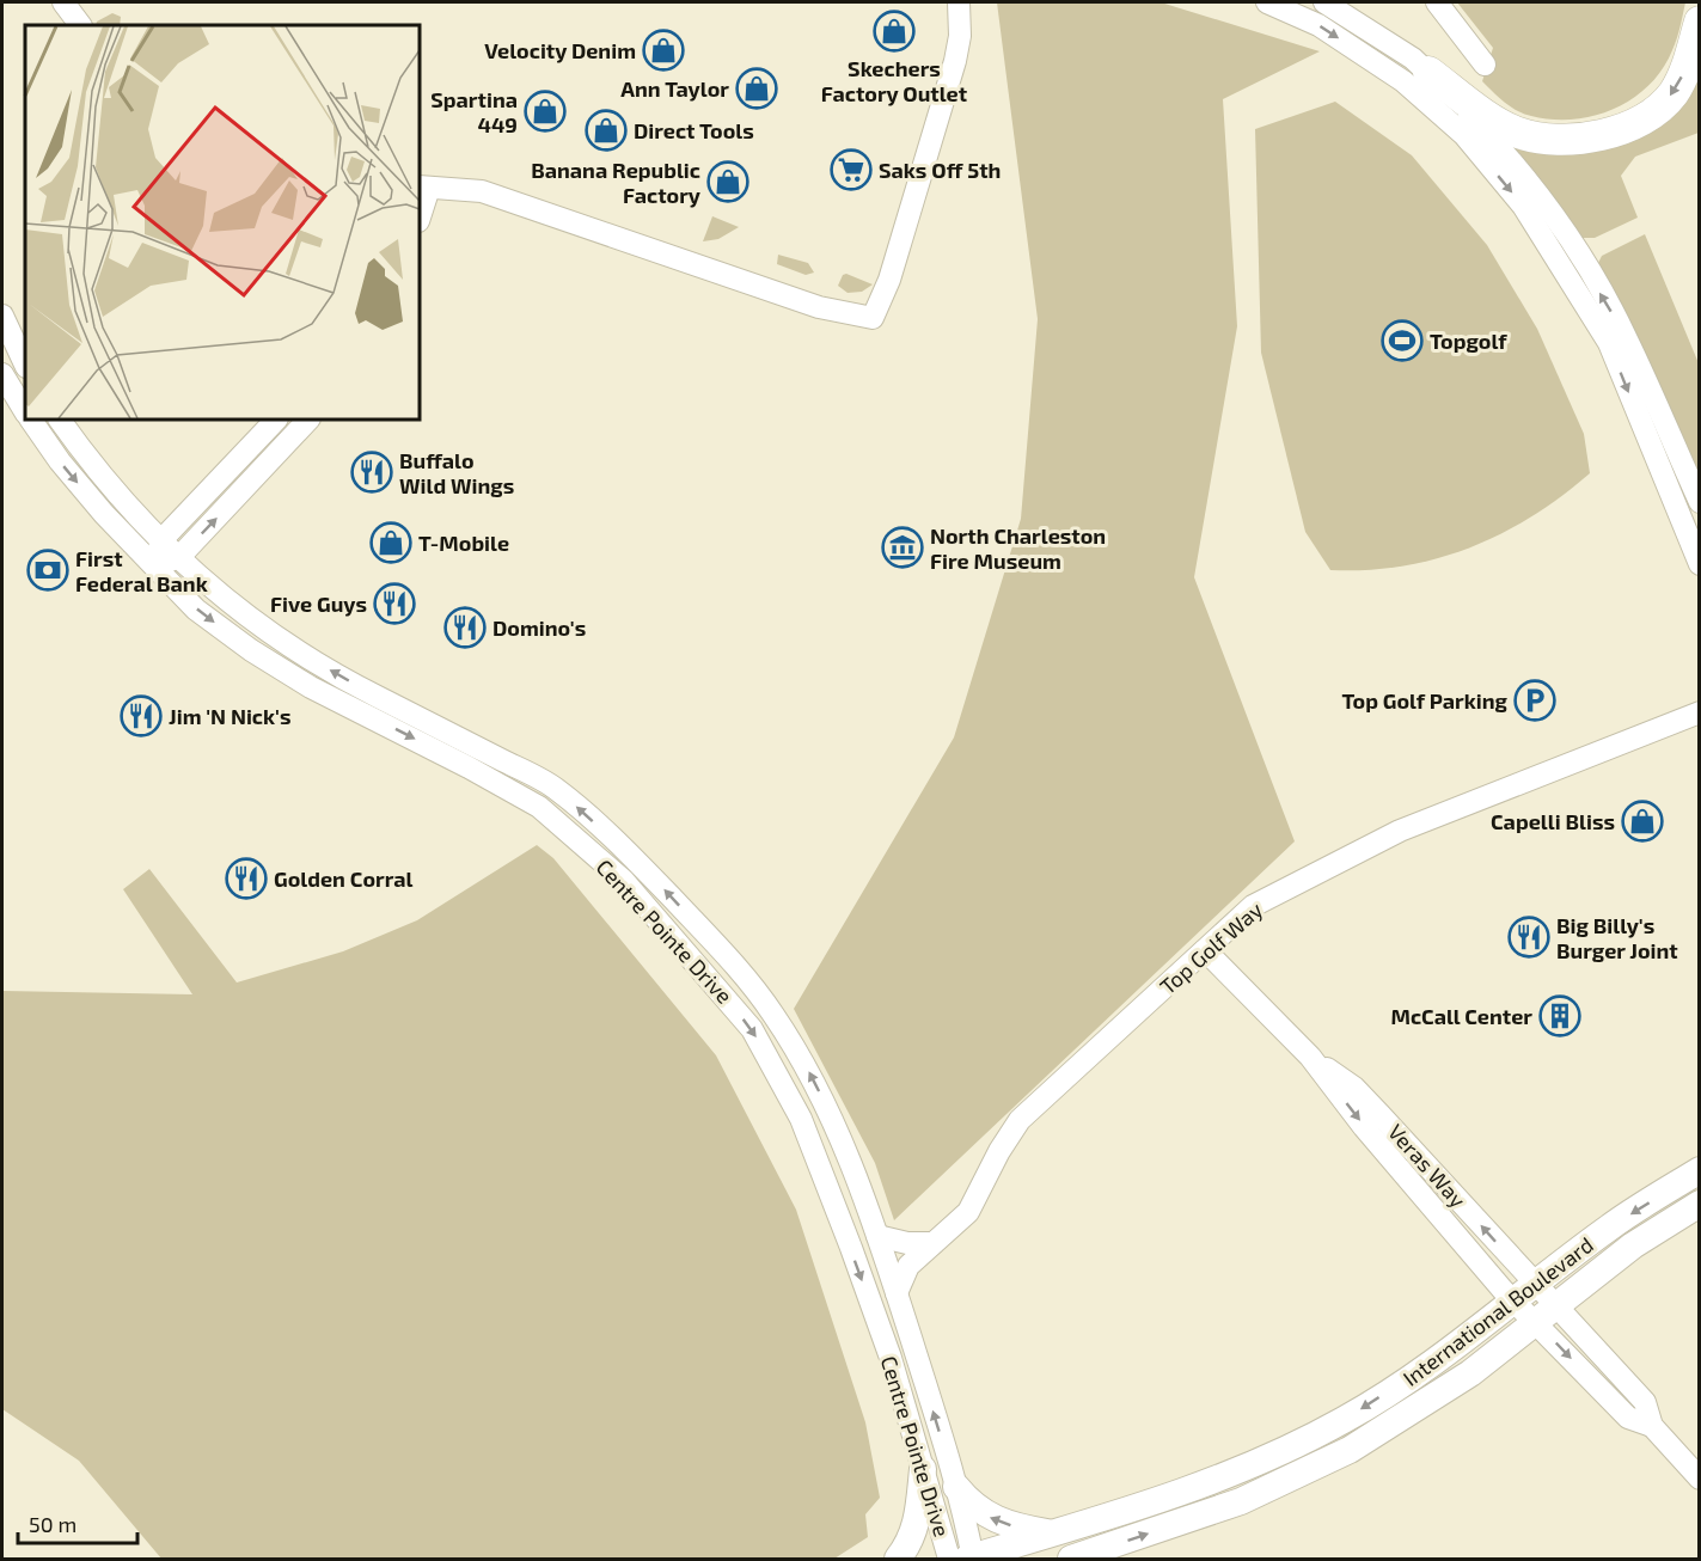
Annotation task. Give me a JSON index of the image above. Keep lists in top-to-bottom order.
{
  "streets": {
    "main road": ["International Boulevard"],
    "street": ["Centre Pointe Drive", "Top Golf Way", "Veras Way"]
  },
  "crossings": [
    ["Centre Pointe Drive", "Top Golf Way"],
    ["Centre Pointe Drive", "International Boulevard"],
    ["Top Golf Way", "Veras Way"],
    ["Veras Way", "International Boulevard"]
  ],
  "places": {
    "shop": [
      "Skechers Factory Outlet",
      "Velocity Denim",
      "Ann Taylor",
      "Spartina 449",
      "Direct Tools",
      "Banana Republic Factory",
      "T-Mobile",
      "Capelli Bliss"
    ],
    "supermarket": ["Saks Off 5th"],
    "sports": ["Topgolf"],
    "restaurant": [
      "Buffalo Wild Wings",
      "Five Guys",
      "Domino's",
      "Jim 'N Nick's",
      "Golden Corral",
      "Big Billy's Burger Joint"
    ],
    "museum": ["North Charleston Fire Museum"],
    "bank": ["First Federal Bank"],
    "parking": ["Top Golf Parking"],
    "building": ["McCall Center"]
  },
  "scale_bar": "50 m"
}
